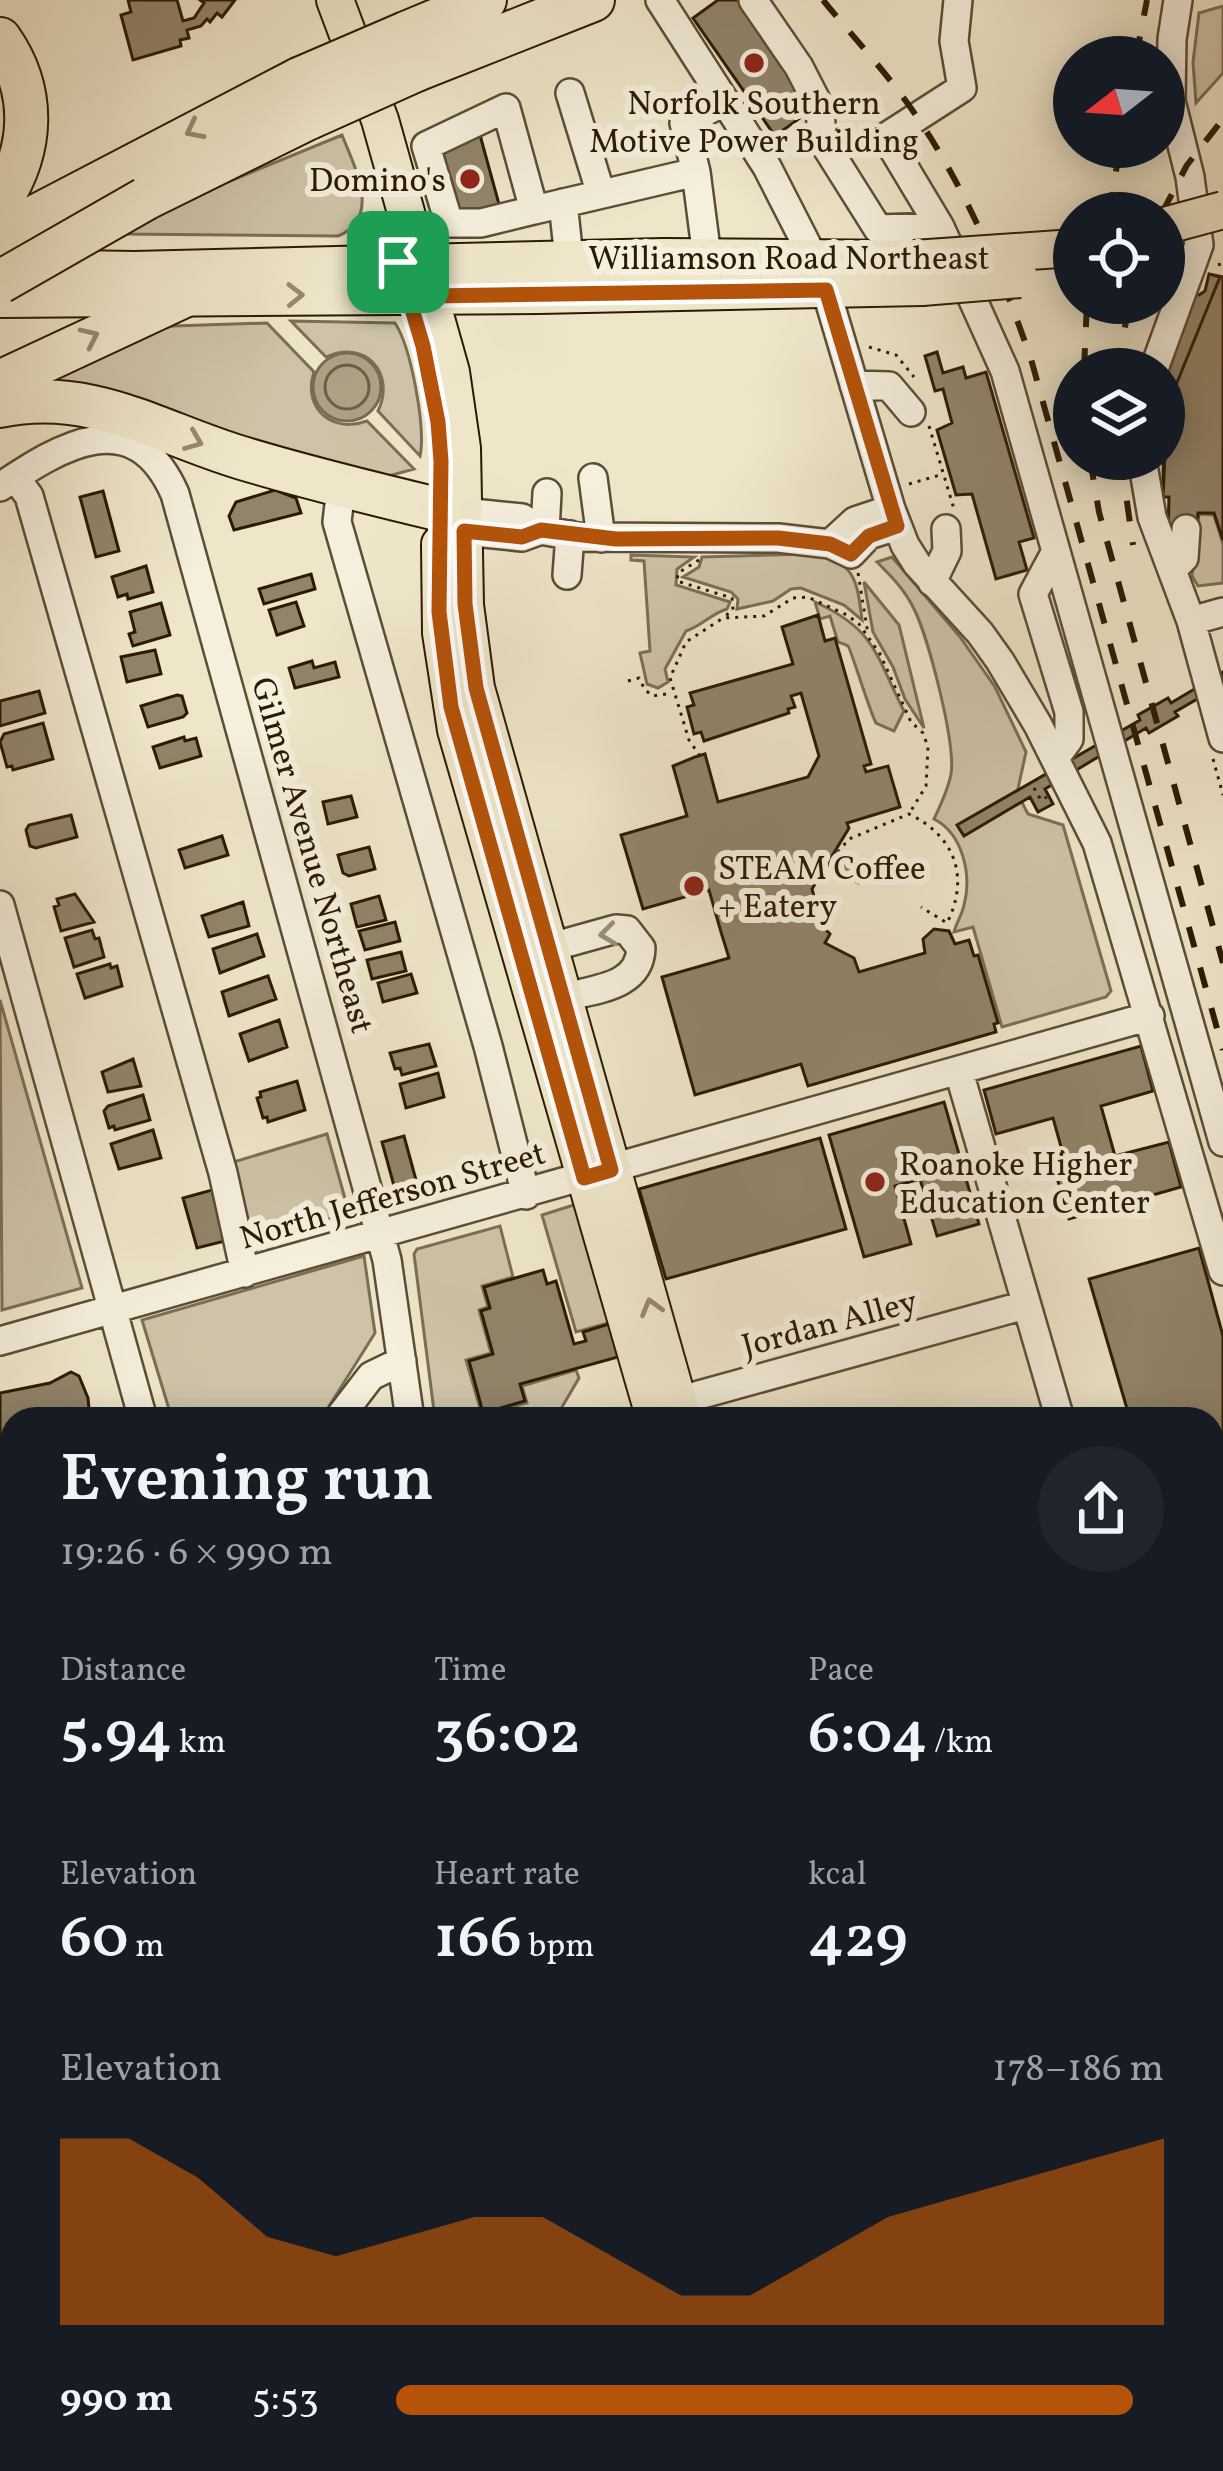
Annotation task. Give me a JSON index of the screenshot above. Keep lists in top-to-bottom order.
{
  "streets": {
    "main road": ["Williamson Road Northeast"],
    "street": ["Gilmer Avenue Northeast", "North Jefferson Street", "Jordan Alley"]
  },
  "crossings": [
    ["Gilmer Avenue Northeast", "North Jefferson Street"]
  ],
  "places": [
    "Norfolk Southern Motive Power Building",
    "Domino's",
    "STEAM Coffee + Eatery",
    "Roanoke Higher Education Center"
  ],
  "north": "left",
  "page": {
    "heading": ["Evening run", "19:26 · 6 × 990 m"],
    "stats": [
      ["Distance", "5.94 km"],
      ["Time", "36:02"],
      ["Pace", "6:04 /km"],
      ["Elevation", "60 m"],
      ["Heart rate", "166 bpm"],
      ["kcal", "429"]
    ],
    "chart": ["Elevation", "178–186 m"],
    "list": [
      {
        "name": "990 m",
        "note": "5:53"
      }
    ]
  }
}
